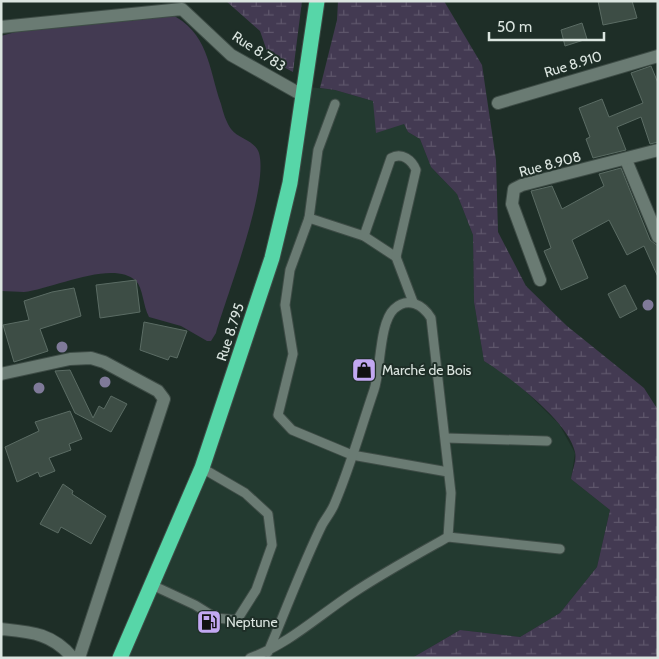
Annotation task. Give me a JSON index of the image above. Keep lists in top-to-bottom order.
{
  "streets": {
    "highway": ["Rue 8.795"],
    "street": ["Rue 8.783", "Rue 8.910", "Rue 8.908"]
  },
  "crossings": [
    ["Rue 8.783", "Rue 8.795"]
  ],
  "places": {
    "shop": ["Marché de Bois"],
    "fuel station": ["Neptune"]
  },
  "scale_bar": "50 m"
}
